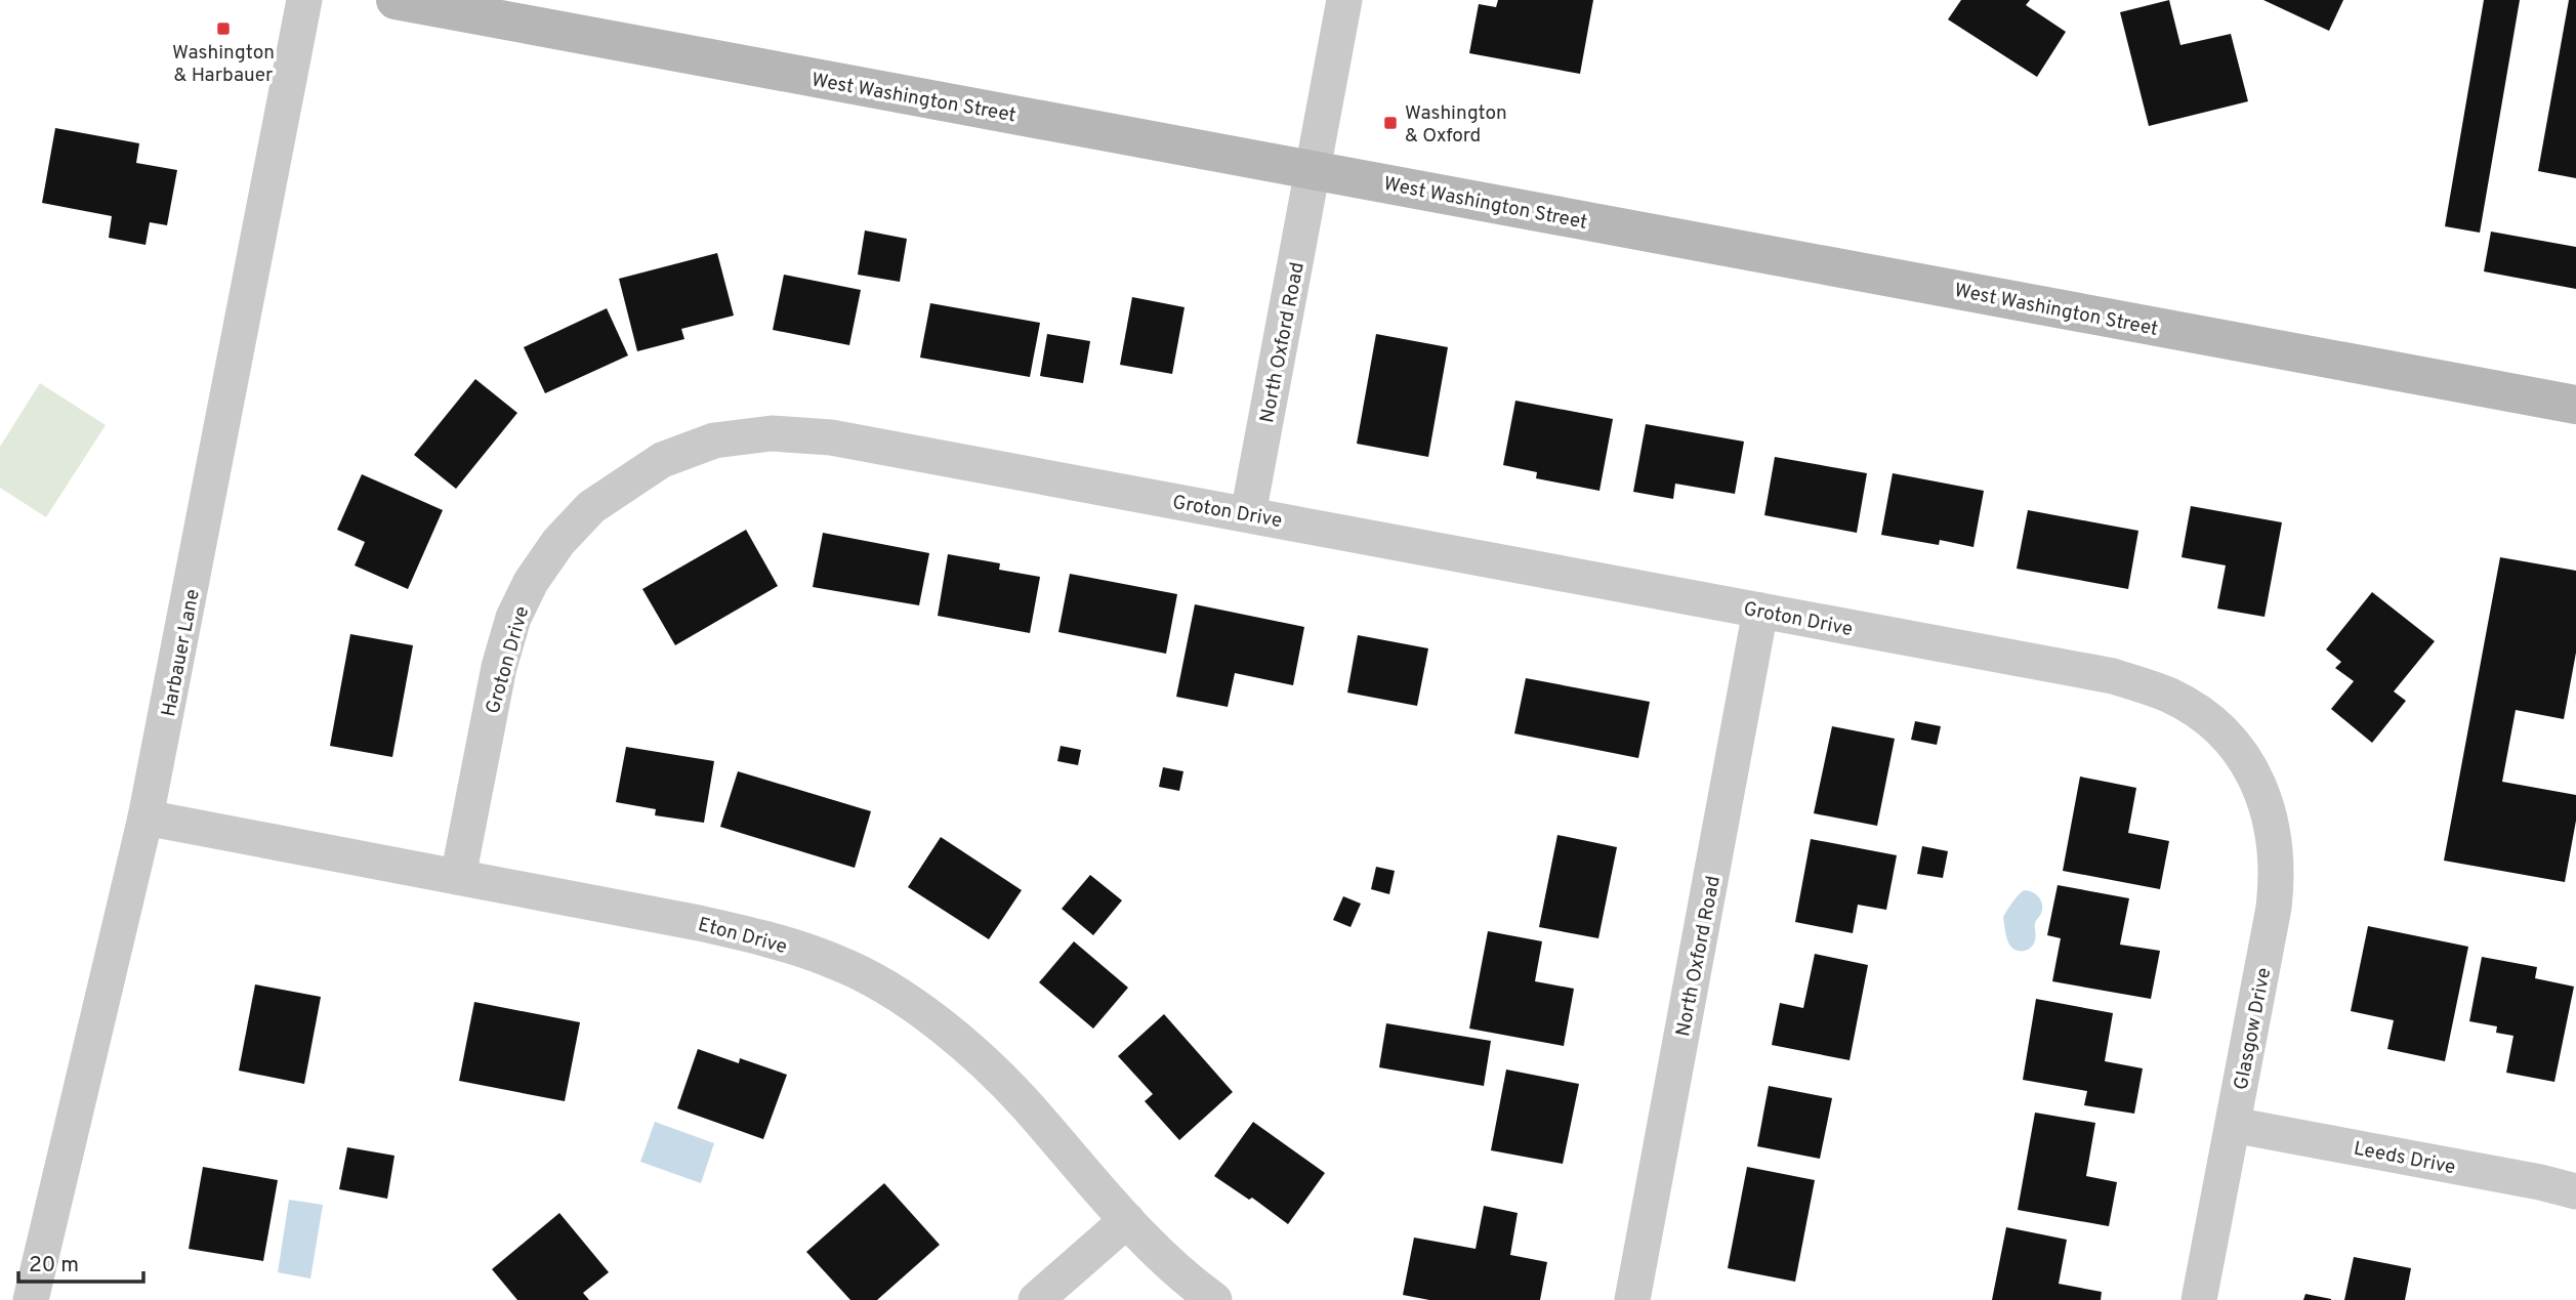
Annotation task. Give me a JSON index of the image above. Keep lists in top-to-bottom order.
{
  "streets": {
    "street": [
      "West Washington Street",
      "North Oxford Road",
      "Groton Drive",
      "Harbauer Lane",
      "Eton Drive",
      "Glasgow Drive",
      "Leeds Drive"
    ]
  },
  "crossings": [
    ["West Washington Street", "North Oxford Road"],
    ["North Oxford Road", "Groton Drive"],
    ["Groton Drive", "Eton Drive"],
    ["Groton Drive", "Glasgow Drive"],
    ["Harbauer Lane", "Eton Drive"],
    ["Glasgow Drive", "Leeds Drive"]
  ],
  "places": {
    "transit": ["Washington & Harbauer", "Washington & Oxford"]
  },
  "scale_bar": "20 m"
}
